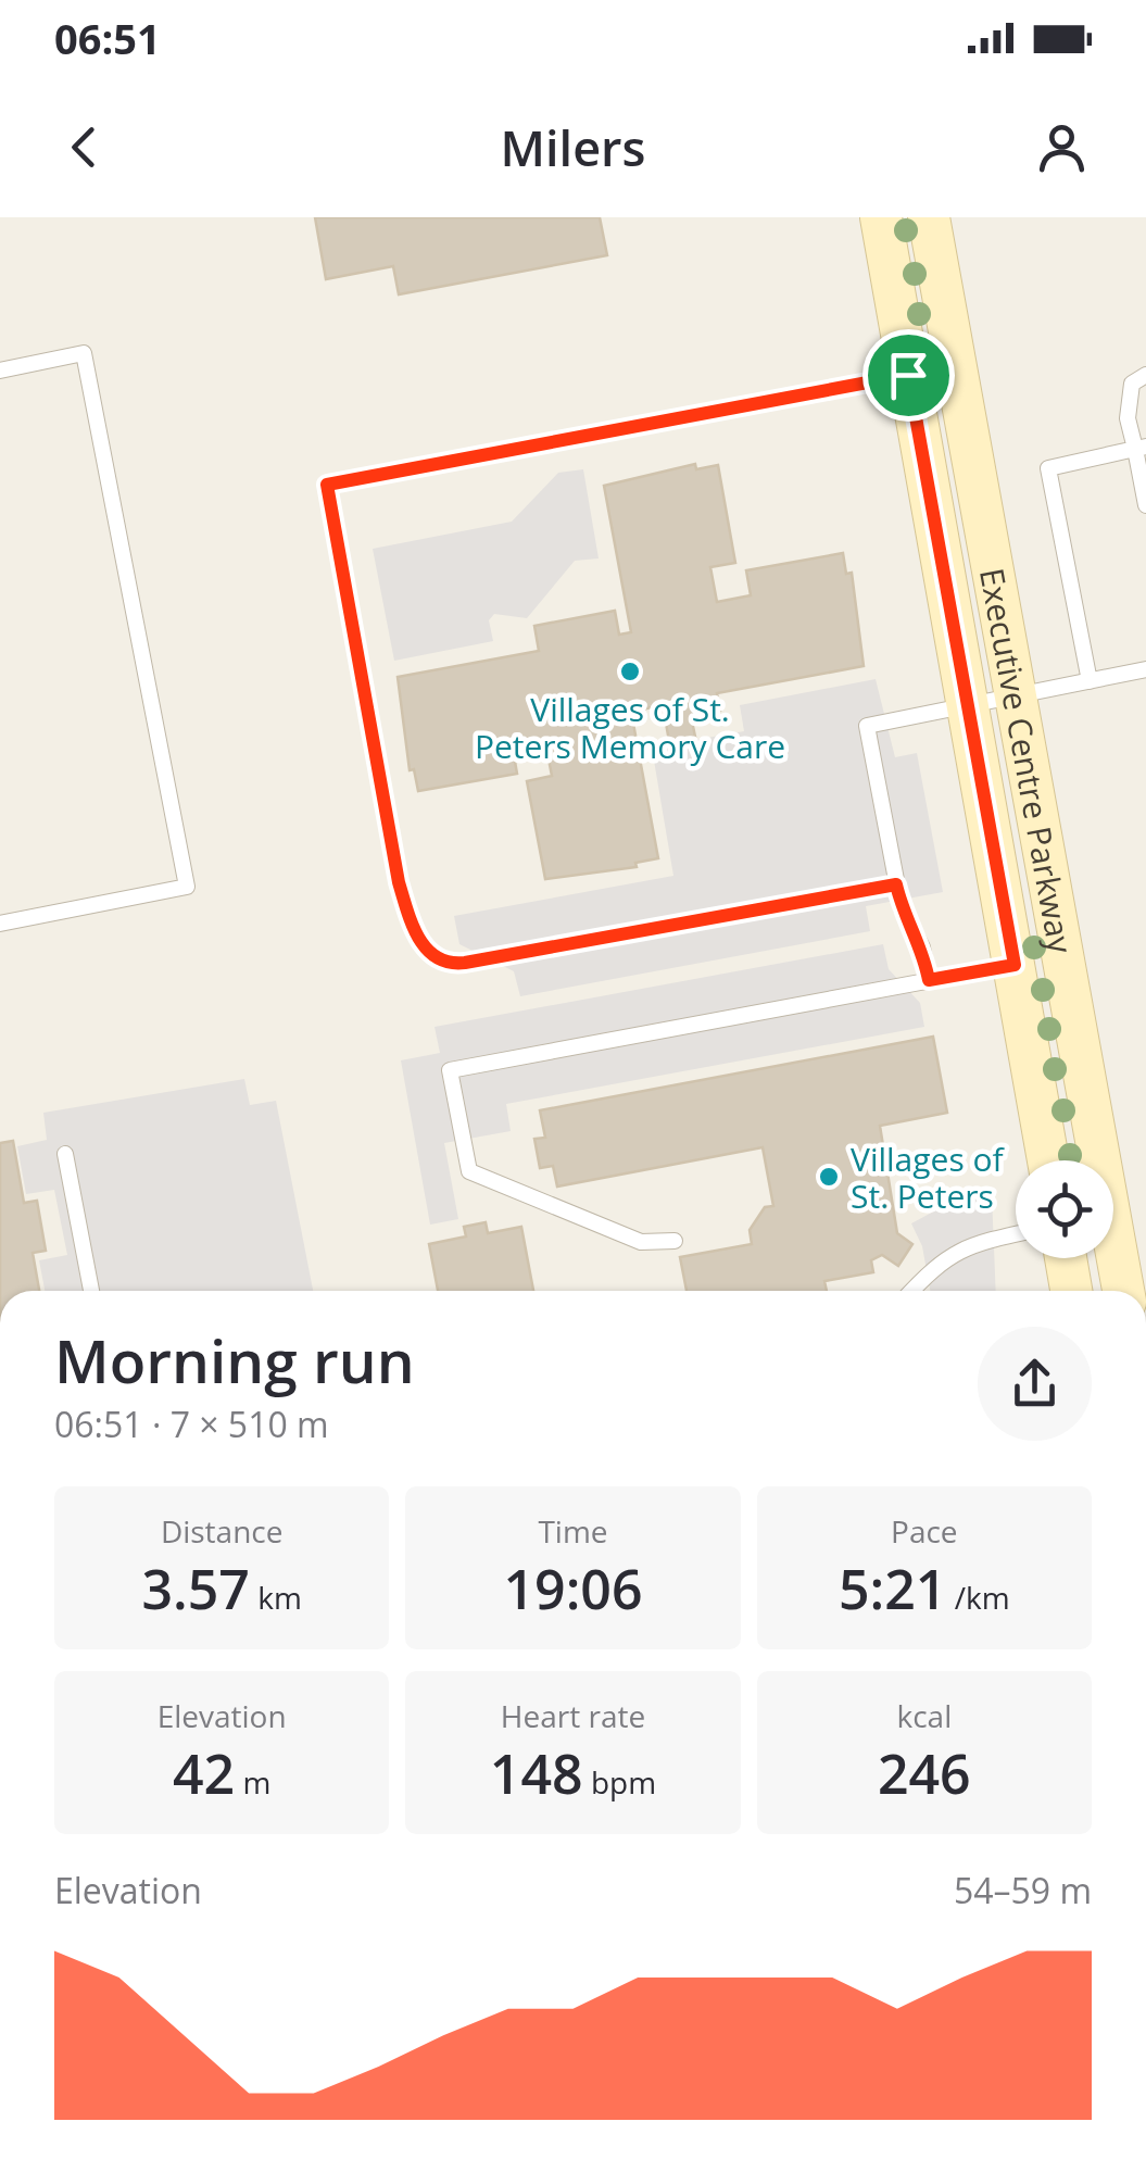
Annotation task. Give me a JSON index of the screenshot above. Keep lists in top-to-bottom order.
{
  "streets": {
    "street": ["Executive Centre Parkway"]
  },
  "places": ["Villages of St. Peters Memory Care", "Villages of St. Peters"],
  "page": {
    "status": "06:51",
    "header": "Milers",
    "heading": ["Morning run", "06:51 · 7 × 510 m"],
    "stats": [
      ["Distance", "3.57 km"],
      ["Time", "19:06"],
      ["Pace", "5:21 /km"],
      ["Elevation", "42 m"],
      ["Heart rate", "148 bpm"],
      ["kcal", "246"]
    ],
    "chart": ["Elevation", "54–59 m"]
  }
}
